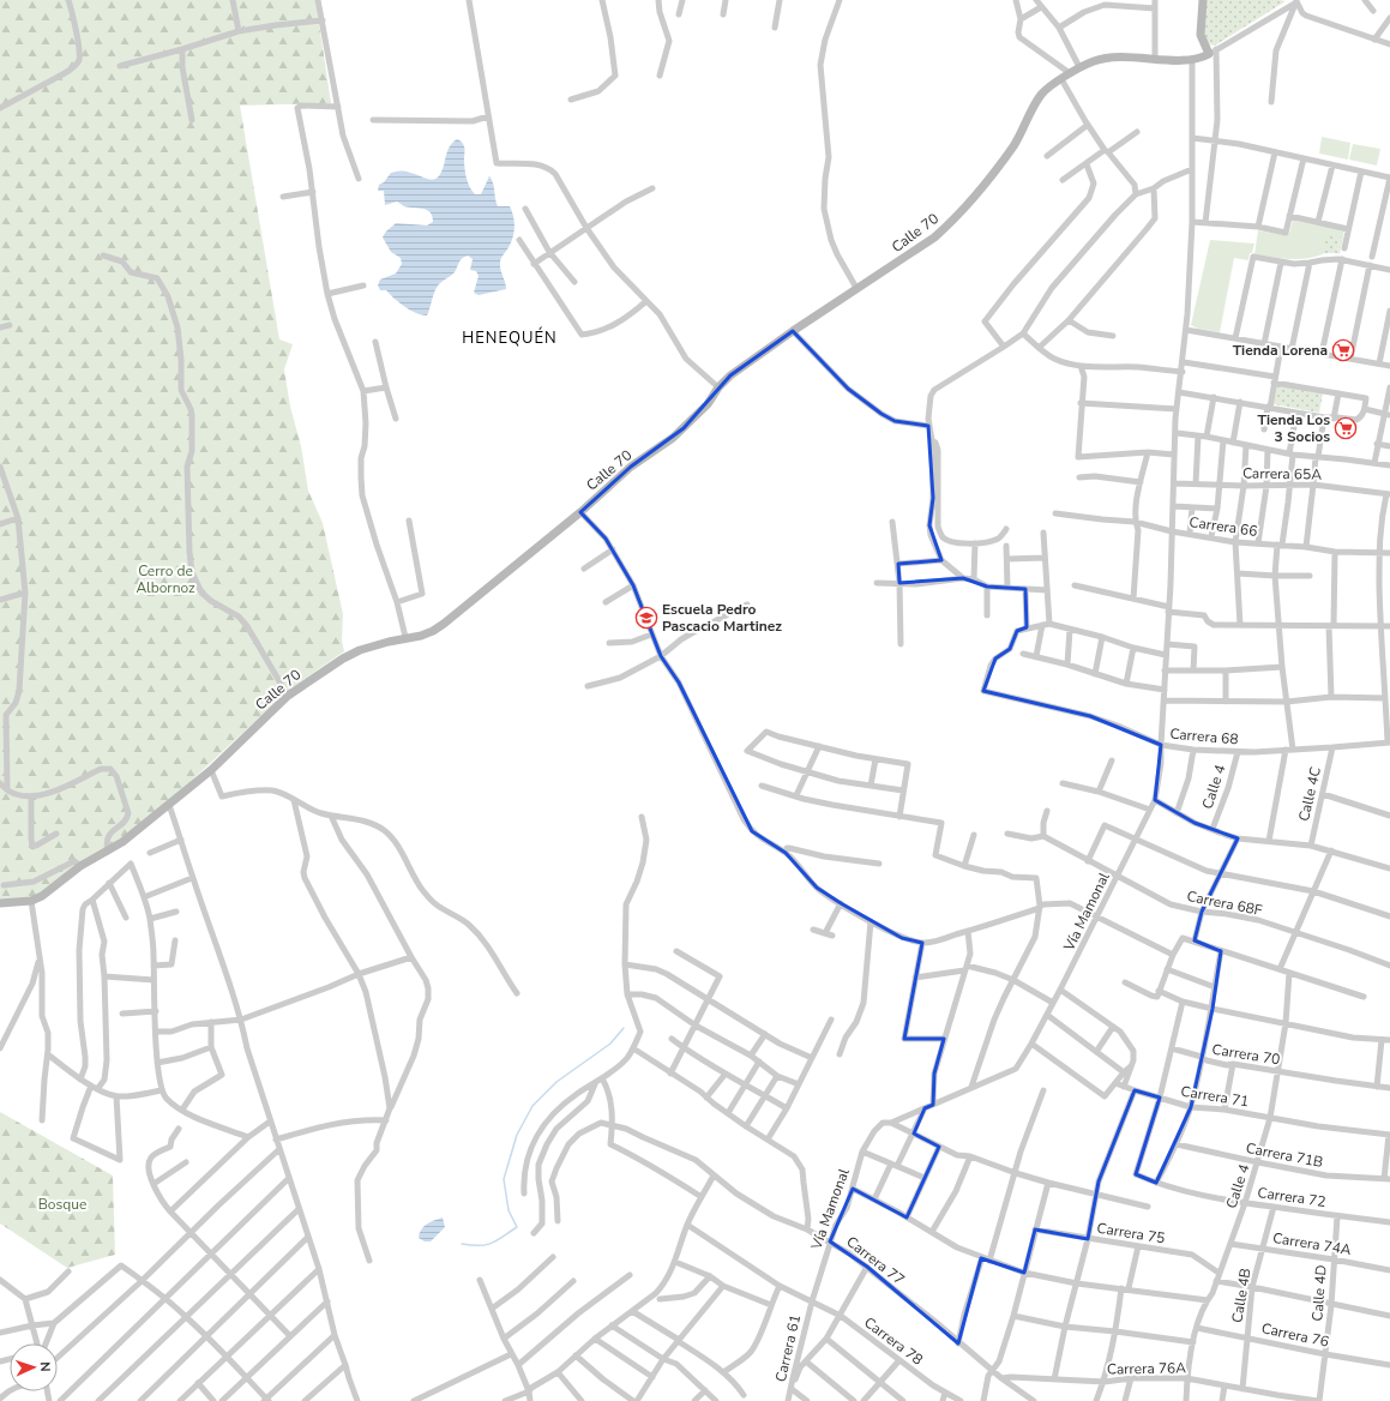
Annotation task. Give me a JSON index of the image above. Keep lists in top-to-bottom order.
{
  "streets": {
    "street": [
      "Calle 70",
      "Carrera 65A",
      "Carrera 66",
      "Carrera 68",
      "Calle 4",
      "Calle 4C",
      "Carrera 68F",
      "Vía Mamonal",
      "Carrera 70",
      "Carrera 71",
      "Carrera 71B",
      "Carrera 72",
      "Carrera 75",
      "Carrera 74A",
      "Carrera 77",
      "Calle 4D",
      "Calle 4B",
      "Carrera 76",
      "Carrera 78",
      "Carrera 61",
      "Carrera 76A"
    ]
  },
  "crossings": [
    ["Calle 70", "Vía Mamonal"],
    ["Carrera 65A", "Vía Mamonal"],
    ["Carrera 66", "Vía Mamonal"],
    ["Carrera 68", "Calle 4"],
    ["Carrera 68", "Calle 4C"],
    ["Carrera 68", "Vía Mamonal"],
    ["Calle 4", "Carrera 70"],
    ["Calle 4", "Carrera 71"],
    ["Calle 4", "Carrera 71B"],
    ["Calle 4", "Carrera 72"],
    ["Calle 4", "Carrera 75"],
    ["Calle 4", "Carrera 74A"],
    ["Calle 4", "Carrera 76"],
    ["Calle 4", "Carrera 76A"],
    ["Carrera 68F", "Vía Mamonal"],
    ["Vía Mamonal", "Carrera 77"],
    ["Vía Mamonal", "Carrera 78"],
    ["Vía Mamonal", "Carrera 61"],
    ["Carrera 71", "Carrera 72"],
    ["Carrera 72", "Calle 4D"],
    ["Carrera 72", "Calle 4B"],
    ["Carrera 74A", "Calle 4D"],
    ["Carrera 74A", "Calle 4B"],
    ["Carrera 77", "Carrera 76A"],
    ["Calle 4D", "Carrera 76"],
    ["Calle 4D", "Carrera 76A"],
    ["Calle 4B", "Carrera 76"],
    ["Calle 4B", "Carrera 76A"],
    ["Carrera 78", "Carrera 61"]
  ],
  "districts": ["HENEQUÉN"],
  "parks": ["Cerro de Albornoz", "Bosque"],
  "places": {
    "supermarket": ["Tienda Lorena", "Tienda Los 3 Socios"],
    "school or university": ["Escuela Pedro Pascacio Martinez"]
  },
  "north": "right"
}
